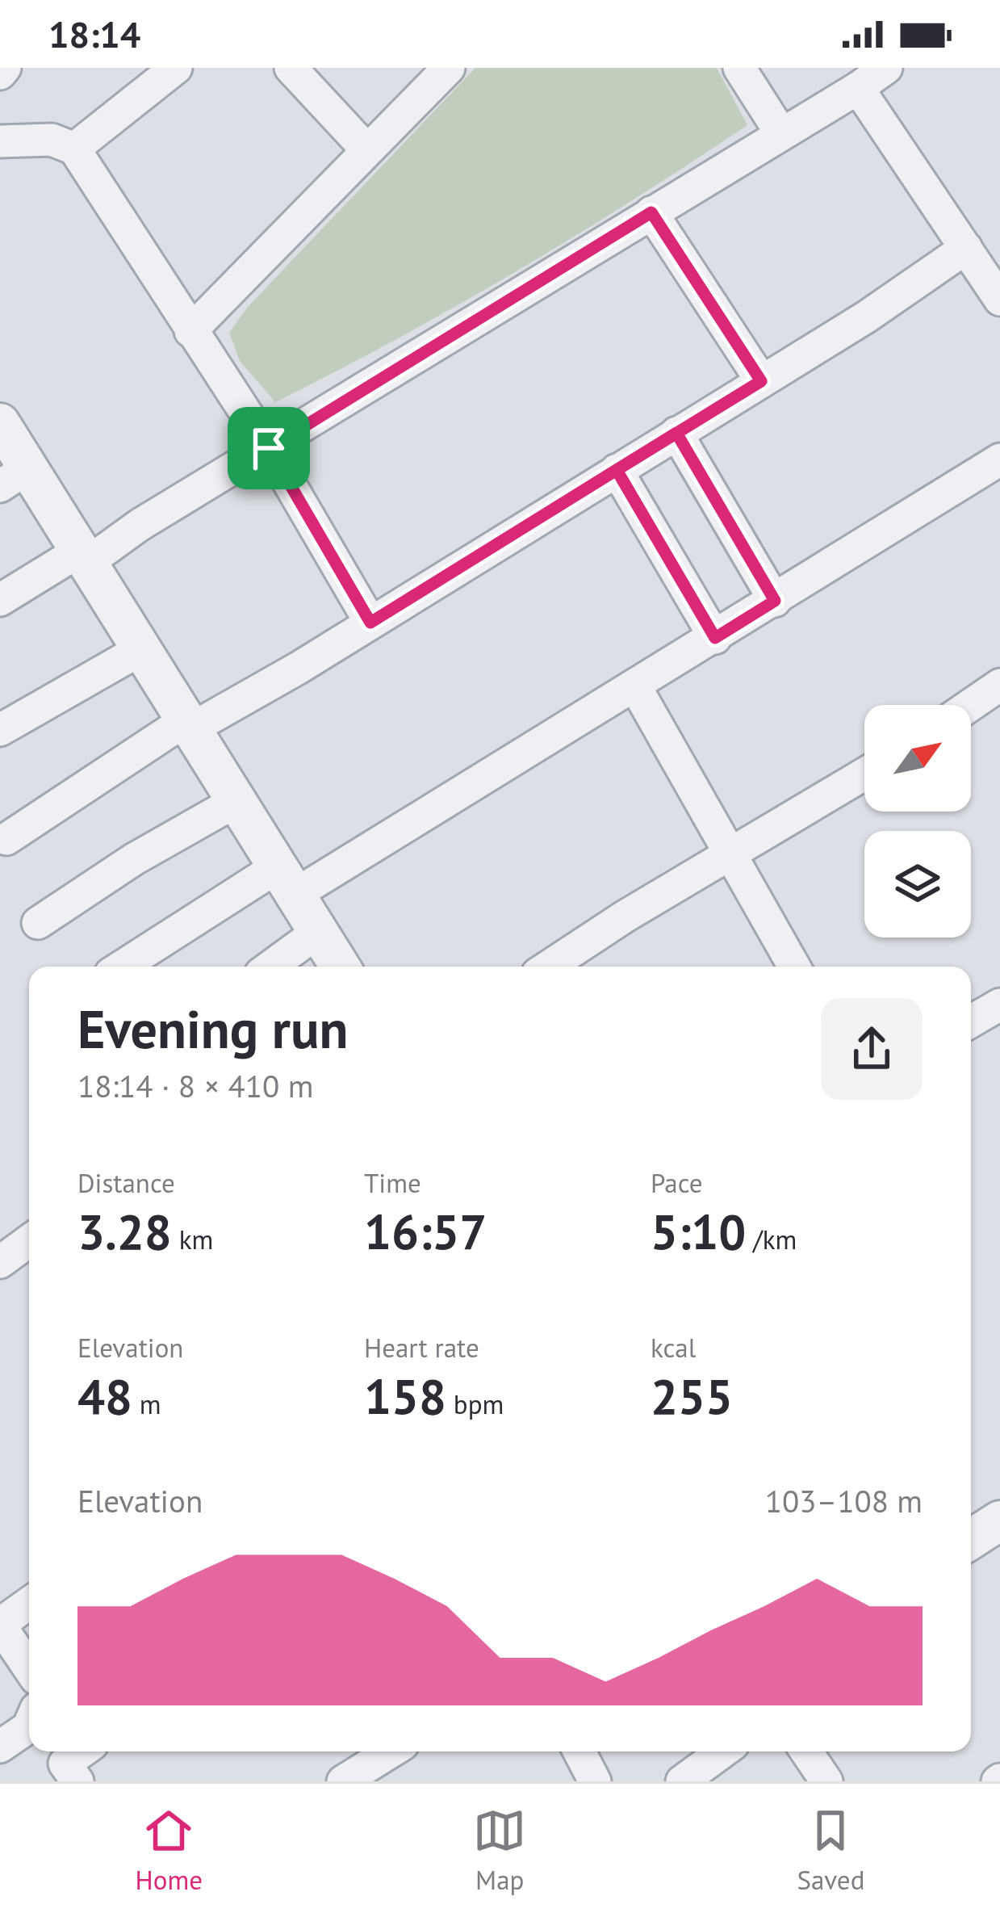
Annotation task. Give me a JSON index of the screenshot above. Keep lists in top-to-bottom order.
{
  "north": "top right",
  "page": {
    "status": "18:14",
    "heading": ["Evening run", "18:14 · 8 × 410 m"],
    "stats": [
      ["Distance", "3.28 km"],
      ["Time", "16:57"],
      ["Pace", "5:10 /km"],
      ["Elevation", "48 m"],
      ["Heart rate", "158 bpm"],
      ["kcal", "255"]
    ],
    "chart": ["Elevation", "103–108 m"],
    "tabs": ["Home", "Map", "Saved"]
  }
}
